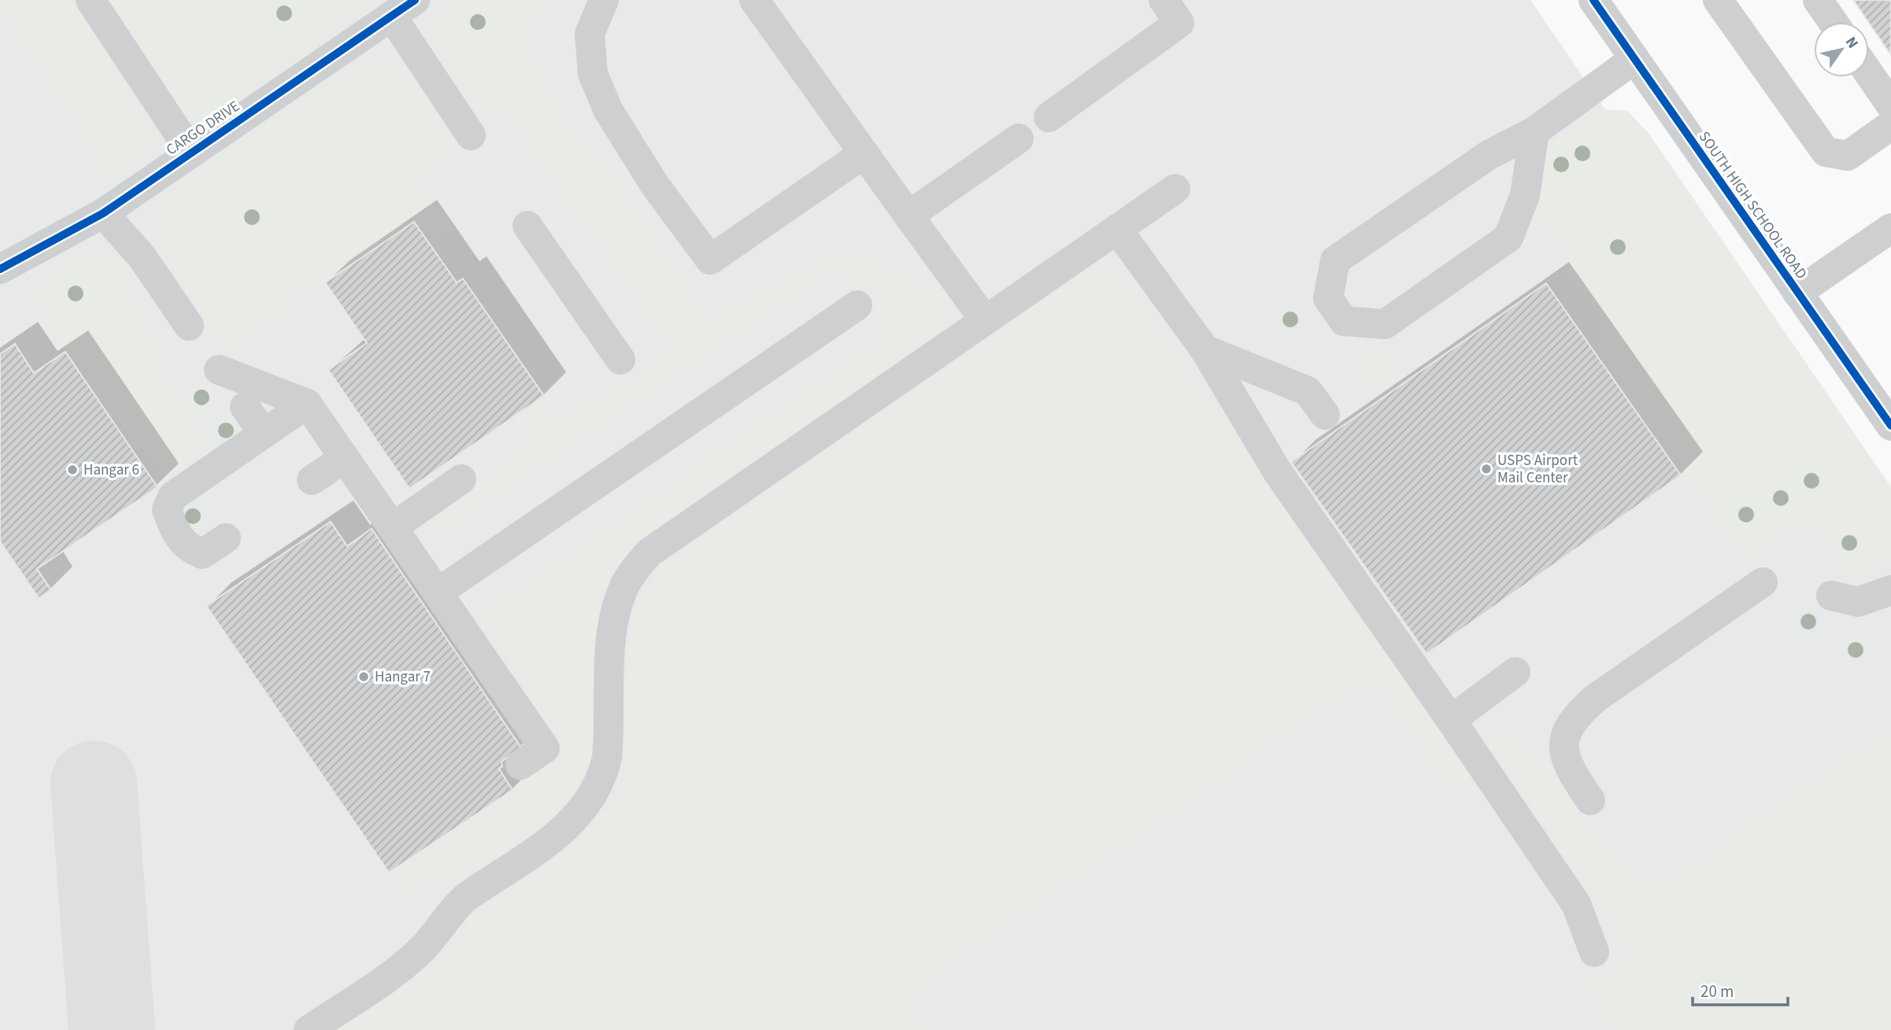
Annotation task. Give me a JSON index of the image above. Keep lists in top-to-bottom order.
{
  "streets": {
    "street": ["CARGO DRIVE", "SOUTH HIGH SCHOOL ROAD"]
  },
  "places": ["USPS Airport Mail Center", "Hangar 6", "Hangar 7"],
  "scale_bar": "20 m",
  "north": "top right"
}
